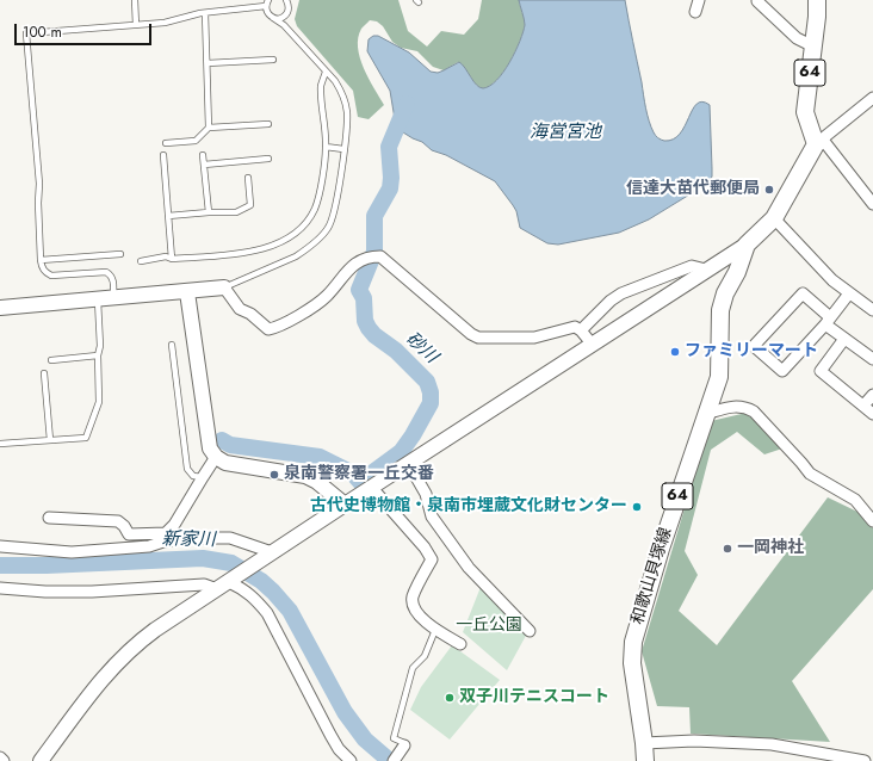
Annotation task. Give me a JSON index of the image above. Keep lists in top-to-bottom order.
{
  "streets": {
    "main road": ["64", "和歌山貝塚線"]
  },
  "crossings": [
    ["64", "和歌山貝塚線"]
  ],
  "water": ["海営宮池", "砂川", "新家川"],
  "parks": ["一丘公園"],
  "places": [
    "信達大苗代郵便局",
    "ファミリーマート",
    "泉南警察署一丘交番",
    "古代史博物館・泉南市埋蔵文化財センター",
    "一岡神社",
    "双子川テニスコート"
  ],
  "scale_bar": "100 m"
}
